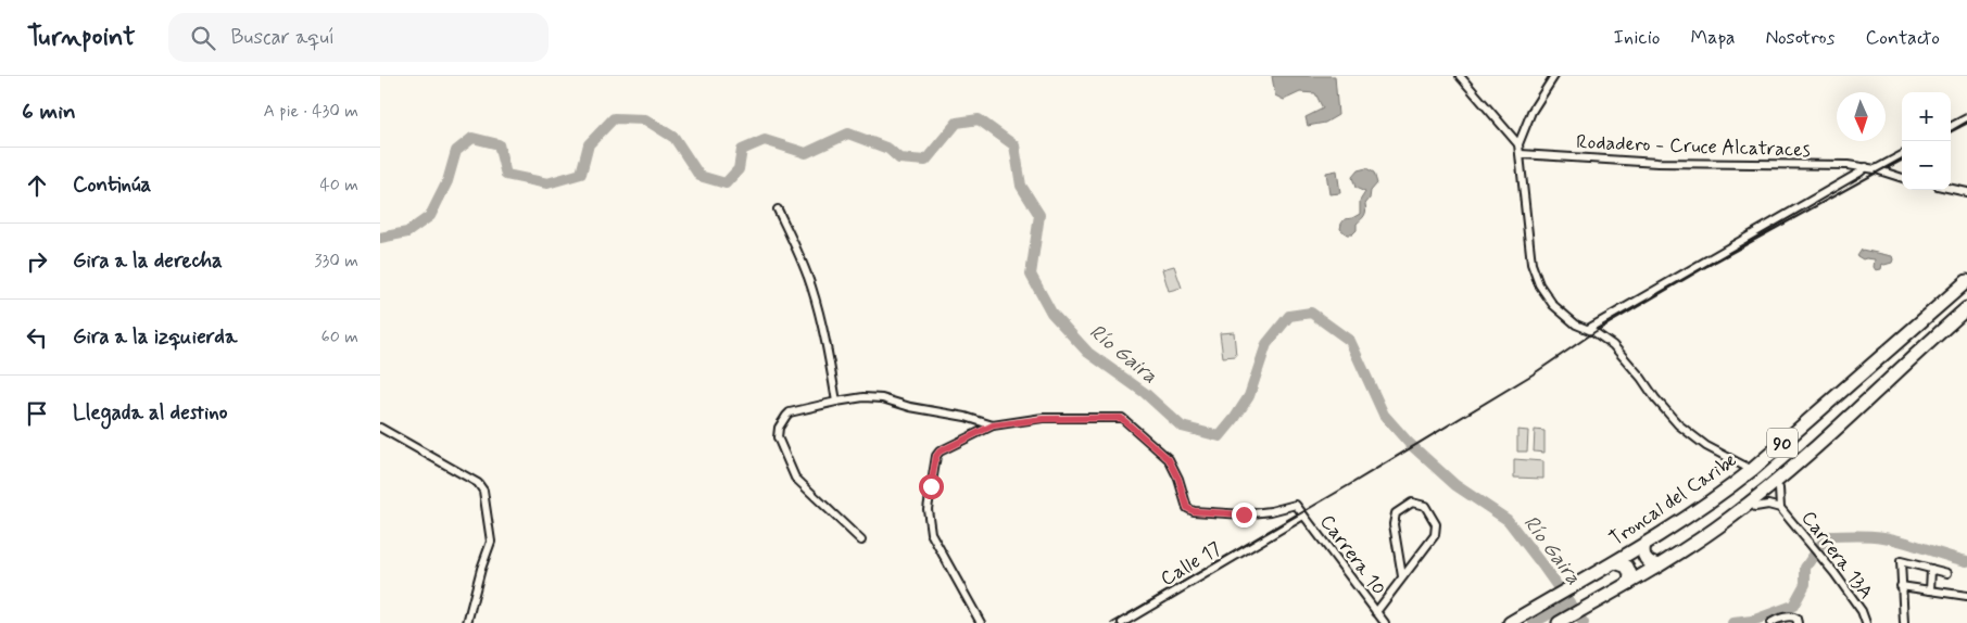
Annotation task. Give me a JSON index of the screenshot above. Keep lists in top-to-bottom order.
{
  "streets": {
    "highway": ["90", "Troncal del Caribe"],
    "street": [
      "Rodadero - Cruce Alcatraces",
      "Carrera 10",
      "Carrera 13A",
      "Calle 17"
    ]
  },
  "crossings": [
    ["Carrera 10", "Calle 17"]
  ],
  "water": ["Río Gaira"],
  "north": "bottom",
  "page": {
    "header": "Turnpoint",
    "search": "Buscar aquí",
    "nav": [
      "Inicio",
      "Mapa",
      "Nosotros",
      "Contacto"
    ],
    "heading": ["6 min", "A pie · 430 m"],
    "map_buttons": ["+", "−"],
    "list": [
      ["Continúa", "40 m"],
      ["Gira a la derecha", "330 m"],
      ["Gira a la izquierda", "60 m"],
      "Llegada al destino"
    ]
  }
}
